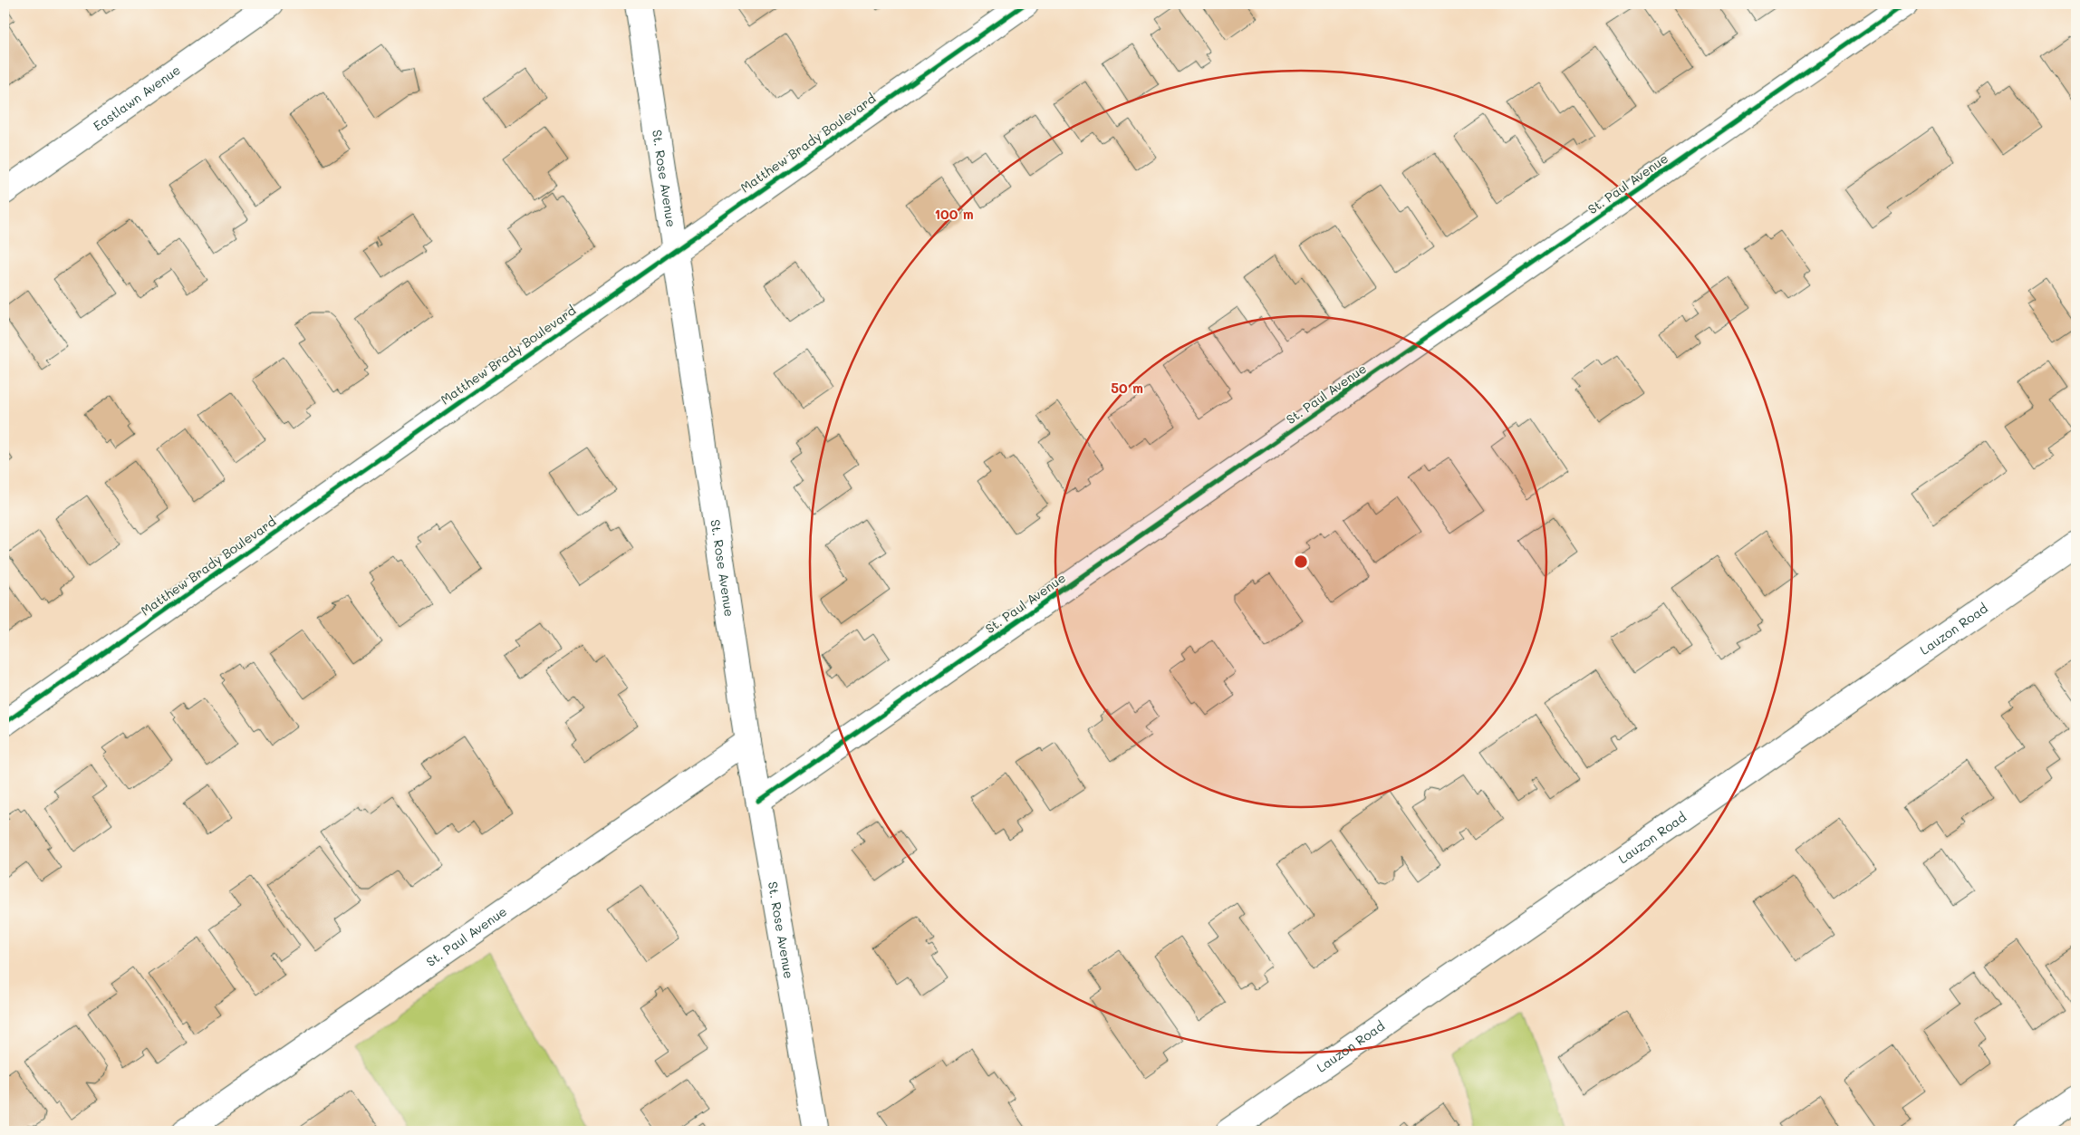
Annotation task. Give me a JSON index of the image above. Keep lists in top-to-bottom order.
{
  "streets": {
    "street": [
      "Eastlawn Avenue",
      "Matthew Brady Boulevard",
      "St. Rose Avenue",
      "St. Paul Avenue",
      "Lauzon Road"
    ]
  },
  "crossings": [
    ["Matthew Brady Boulevard", "St. Rose Avenue"],
    ["St. Rose Avenue", "St. Paul Avenue"]
  ],
  "rings": ["100 m", "50 m"]
}
